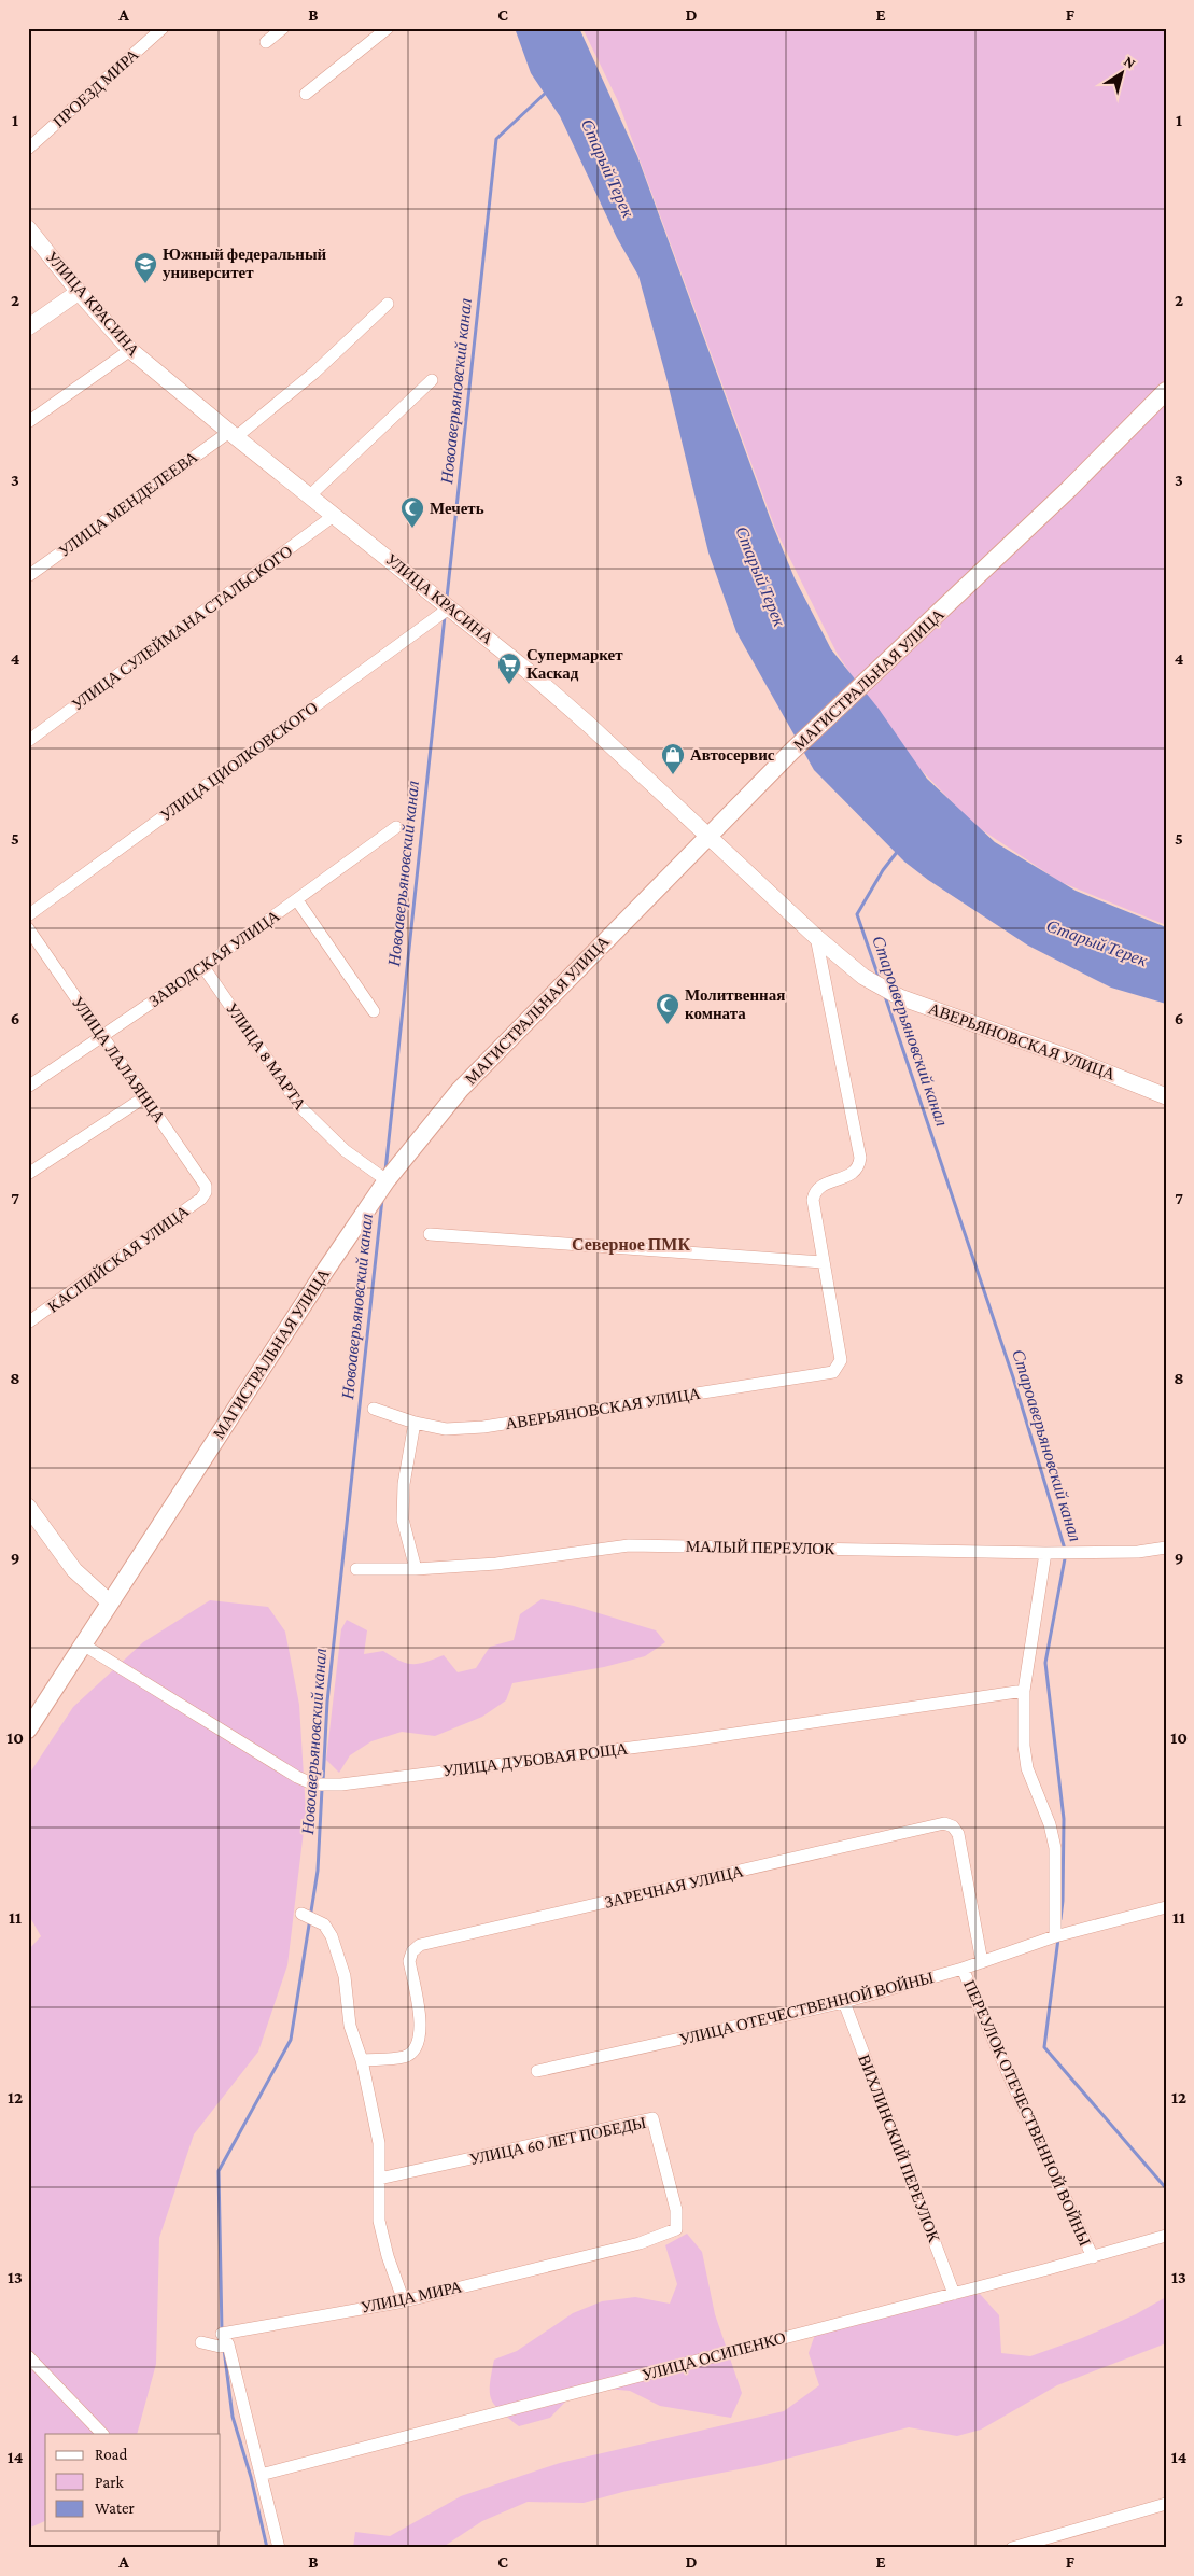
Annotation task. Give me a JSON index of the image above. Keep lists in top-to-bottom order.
{
  "streets": {
    "main road": ["МАГИСТРАЛЬНАЯ УЛИЦА"],
    "street": [
      "ПРОЕЗД МИРА",
      "УЛИЦА КРАСИНА",
      "УЛИЦА МЕНДЕЛЕЕВА",
      "УЛИЦА СУЛЕЙМАНА СТАЛЬСКОГО",
      "УЛИЦА ЦИОЛКОВСКОГО",
      "ЗАВОДСКАЯ УЛИЦА",
      "АВЕРЬЯНОВСКАЯ УЛИЦА",
      "УЛИЦА 8 МАРТА",
      "УЛИЦА ЛАЛАЯНЦА",
      "КАСПИЙСКАЯ УЛИЦА",
      "МАЛЫЙ ПЕРЕУЛОК",
      "УЛИЦА ДУБОВАЯ РОЩА",
      "ЗАРЕЧНАЯ УЛИЦА",
      "УЛИЦА ОТЕЧЕСТВЕННОЙ ВОЙНЫ",
      "ПЕРЕУЛОК ОТЕЧЕСТВЕННОЙ ВОЙНЫ",
      "УЛИЦА 60 ЛЕТ ПОБЕДЫ",
      "ВИХЛИНСКИЙ ПЕРЕУЛОК",
      "УЛИЦА МИРА",
      "УЛИЦА ОСИПЕНКО"
    ]
  },
  "crossings": [
    ["УЛИЦА КРАСИНА", "УЛИЦА МЕНДЕЛЕЕВА"],
    ["УЛИЦА КРАСИНА", "УЛИЦА СУЛЕЙМАНА СТАЛЬСКОГО"],
    ["УЛИЦА КРАСИНА", "МАГИСТРАЛЬНАЯ УЛИЦА"],
    ["УЛИЦА КРАСИНА", "УЛИЦА ЦИОЛКОВСКОГО"],
    ["УЛИЦА КРАСИНА", "АВЕРЬЯНОВСКАЯ УЛИЦА"],
    ["МАГИСТРАЛЬНАЯ УЛИЦА", "АВЕРЬЯНОВСКАЯ УЛИЦА"],
    ["МАГИСТРАЛЬНАЯ УЛИЦА", "УЛИЦА 8 МАРТА"],
    ["МАГИСТРАЛЬНАЯ УЛИЦА", "УЛИЦА ДУБОВАЯ РОЩА"],
    ["ЗАВОДСКАЯ УЛИЦА", "УЛИЦА 8 МАРТА"],
    ["ЗАВОДСКАЯ УЛИЦА", "УЛИЦА ЛАЛАЯНЦА"],
    ["УЛИЦА ЛАЛАЯНЦА", "КАСПИЙСКАЯ УЛИЦА"],
    ["ЗАРЕЧНАЯ УЛИЦА", "УЛИЦА ОТЕЧЕСТВЕННОЙ ВОЙНЫ"],
    ["УЛИЦА ОТЕЧЕСТВЕННОЙ ВОЙНЫ", "ПЕРЕУЛОК ОТЕЧЕСТВЕННОЙ ВОЙНЫ"],
    ["УЛИЦА ОТЕЧЕСТВЕННОЙ ВОЙНЫ", "ВИХЛИНСКИЙ ПЕРЕУЛОК"],
    ["ПЕРЕУЛОК ОТЕЧЕСТВЕННОЙ ВОЙНЫ", "УЛИЦА ОСИПЕНКО"],
    ["УЛИЦА 60 ЛЕТ ПОБЕДЫ", "УЛИЦА МИРА"],
    ["ВИХЛИНСКИЙ ПЕРЕУЛОК", "УЛИЦА ОСИПЕНКО"]
  ],
  "districts": ["Северное ПМК"],
  "water": ["Старый Терек", "Новоаверьяновский канал", "Староаверьяновский канал"],
  "places": {
    "school or university": ["Южный федеральный университет"],
    "mosque": ["Мечеть", "Молитвенная комната"],
    "supermarket": ["Супермаркет Каскад"],
    "shop": ["Автосервис"]
  },
  "legend": ["Road", "Park", "Water"],
  "north": "top right",
  "grid": {
    "columns": [
      "A",
      "B",
      "C",
      "D",
      "E",
      "F"
    ],
    "rows": [
      "1",
      "2",
      "3",
      "4",
      "5",
      "6",
      "7",
      "8",
      "9",
      "10",
      "11",
      "12",
      "13",
      "14"
    ]
  }
}
